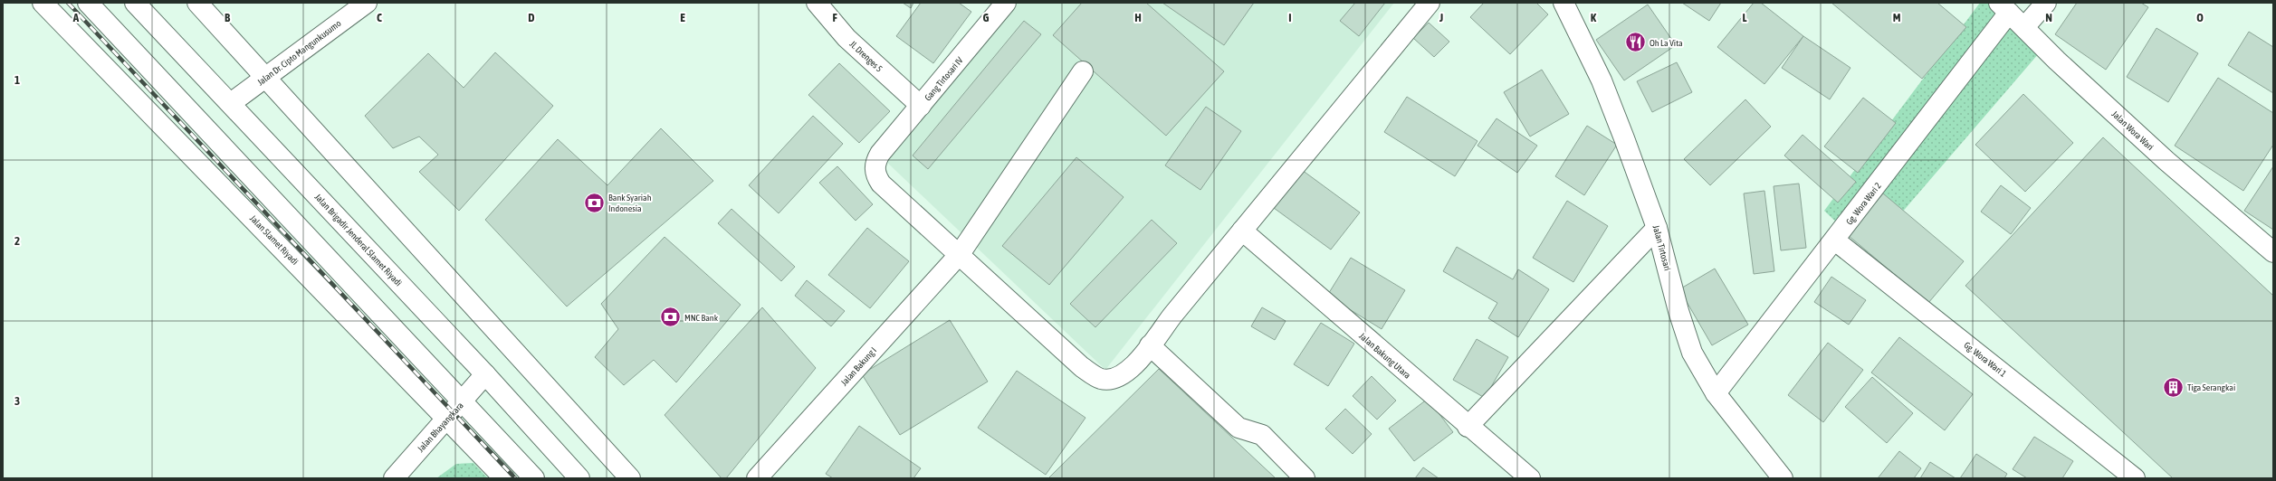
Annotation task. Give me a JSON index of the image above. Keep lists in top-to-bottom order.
{
  "streets": {
    "street": [
      "Jalan Dr. Cipto Mangunkusumo",
      "Jl. Drenges 5",
      "Gang Tirtosari IV",
      "Jalan Wora Wari",
      "Gg. Wora Wari 2",
      "Jalan Slamet Riyadi",
      "Jalan Brigadir Jenderal Slamet Riyadi",
      "Jalan Tirtosari",
      "Jalan Bakung Utara",
      "Gg. Wora Wari 1",
      "Jalan Bakung I",
      "Jalan Bhayangkara"
    ]
  },
  "crossings": [
    ["Jalan Dr. Cipto Mangunkusumo", "Jalan Brigadir Jenderal Slamet Riyadi"],
    ["Jl. Drenges 5", "Gang Tirtosari IV"],
    ["Gang Tirtosari IV", "Jalan Bakung I"],
    ["Jalan Wora Wari", "Gg. Wora Wari 2"],
    ["Gg. Wora Wari 2", "Jalan Tirtosari"],
    ["Gg. Wora Wari 2", "Gg. Wora Wari 1"],
    ["Jalan Slamet Riyadi", "Jalan Bhayangkara"],
    ["Jalan Brigadir Jenderal Slamet Riyadi", "Jalan Bhayangkara"]
  ],
  "places": {
    "restaurant": ["Oh La Vita"],
    "bank": ["Bank Syariah Indonesia", "MNC Bank"],
    "building": ["Tiga Serangkai"]
  },
  "grid": {
    "columns": [
      "A",
      "B",
      "C",
      "D",
      "E",
      "F",
      "G",
      "H",
      "I",
      "J",
      "K",
      "L",
      "M",
      "N",
      "O"
    ],
    "rows": ["1", "2", "3"]
  }
}
